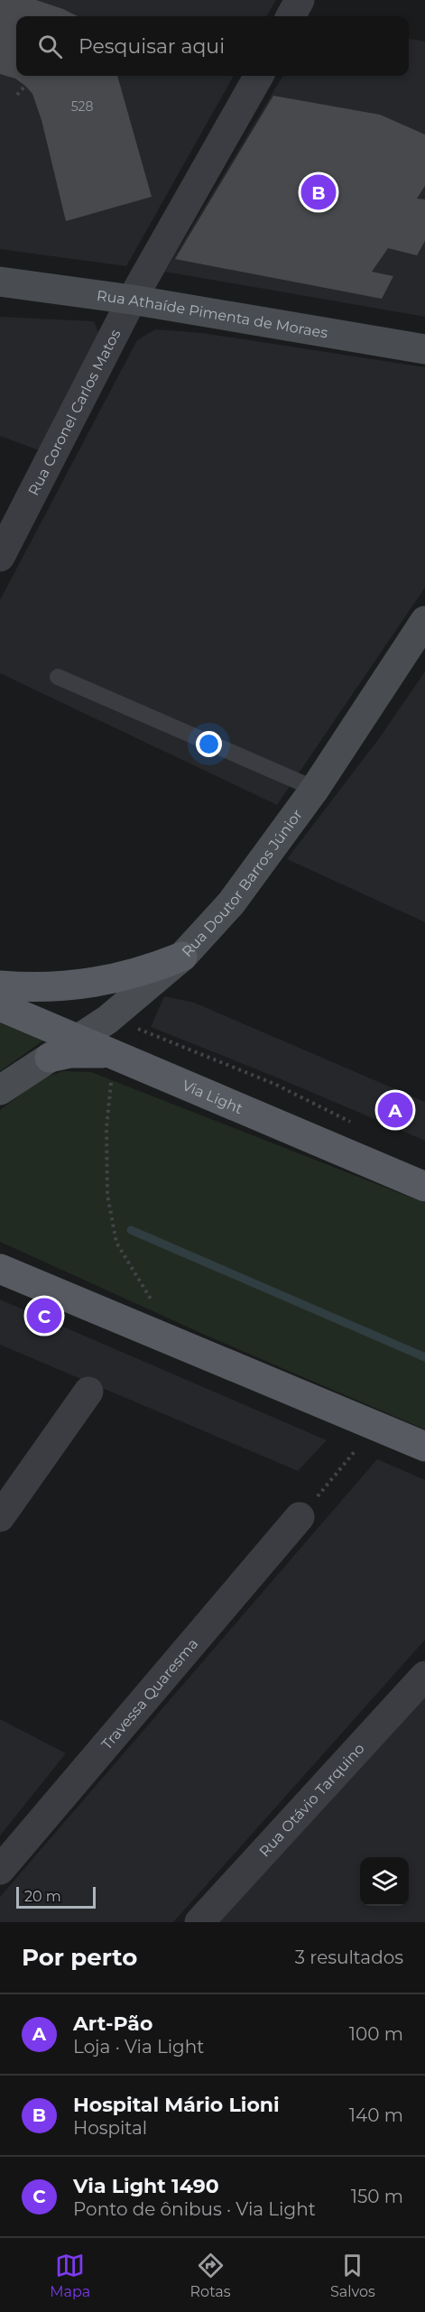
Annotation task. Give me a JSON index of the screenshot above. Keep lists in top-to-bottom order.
{
  "streets": {
    "main road": ["Rua Athaíde Pimenta de Moraes", "Rua Doutor Barros Júnior", "Via Light"],
    "street": ["Rua Coronel Carlos Matos", "Travessa Quaresma", "Rua Otávio Tarquino"]
  },
  "crossings": [
    ["Rua Athaíde Pimenta de Moraes", "Rua Coronel Carlos Matos"],
    ["Rua Doutor Barros Júnior", "Via Light"]
  ],
  "house_numbers": ["528"],
  "scale_bar": "20 m",
  "page": {
    "search": "Pesquisar aqui",
    "pins": ["B", "A", "C"],
    "scale": "20 m",
    "heading": ["Por perto", "3 resultados"],
    "list": [
      {
        "mark": "A",
        "name": "Art-Pão",
        "note": "Loja · Via Light",
        "value": "100 m"
      },
      {
        "mark": "B",
        "name": "Hospital Mário Lioni",
        "note": "Hospital",
        "value": "140 m"
      },
      {
        "mark": "C",
        "name": "Via Light 1490",
        "note": "Ponto de ônibus · Via Light",
        "value": "150 m"
      }
    ],
    "nav": ["Mapa", "Rotas", "Salvos"]
  }
}
